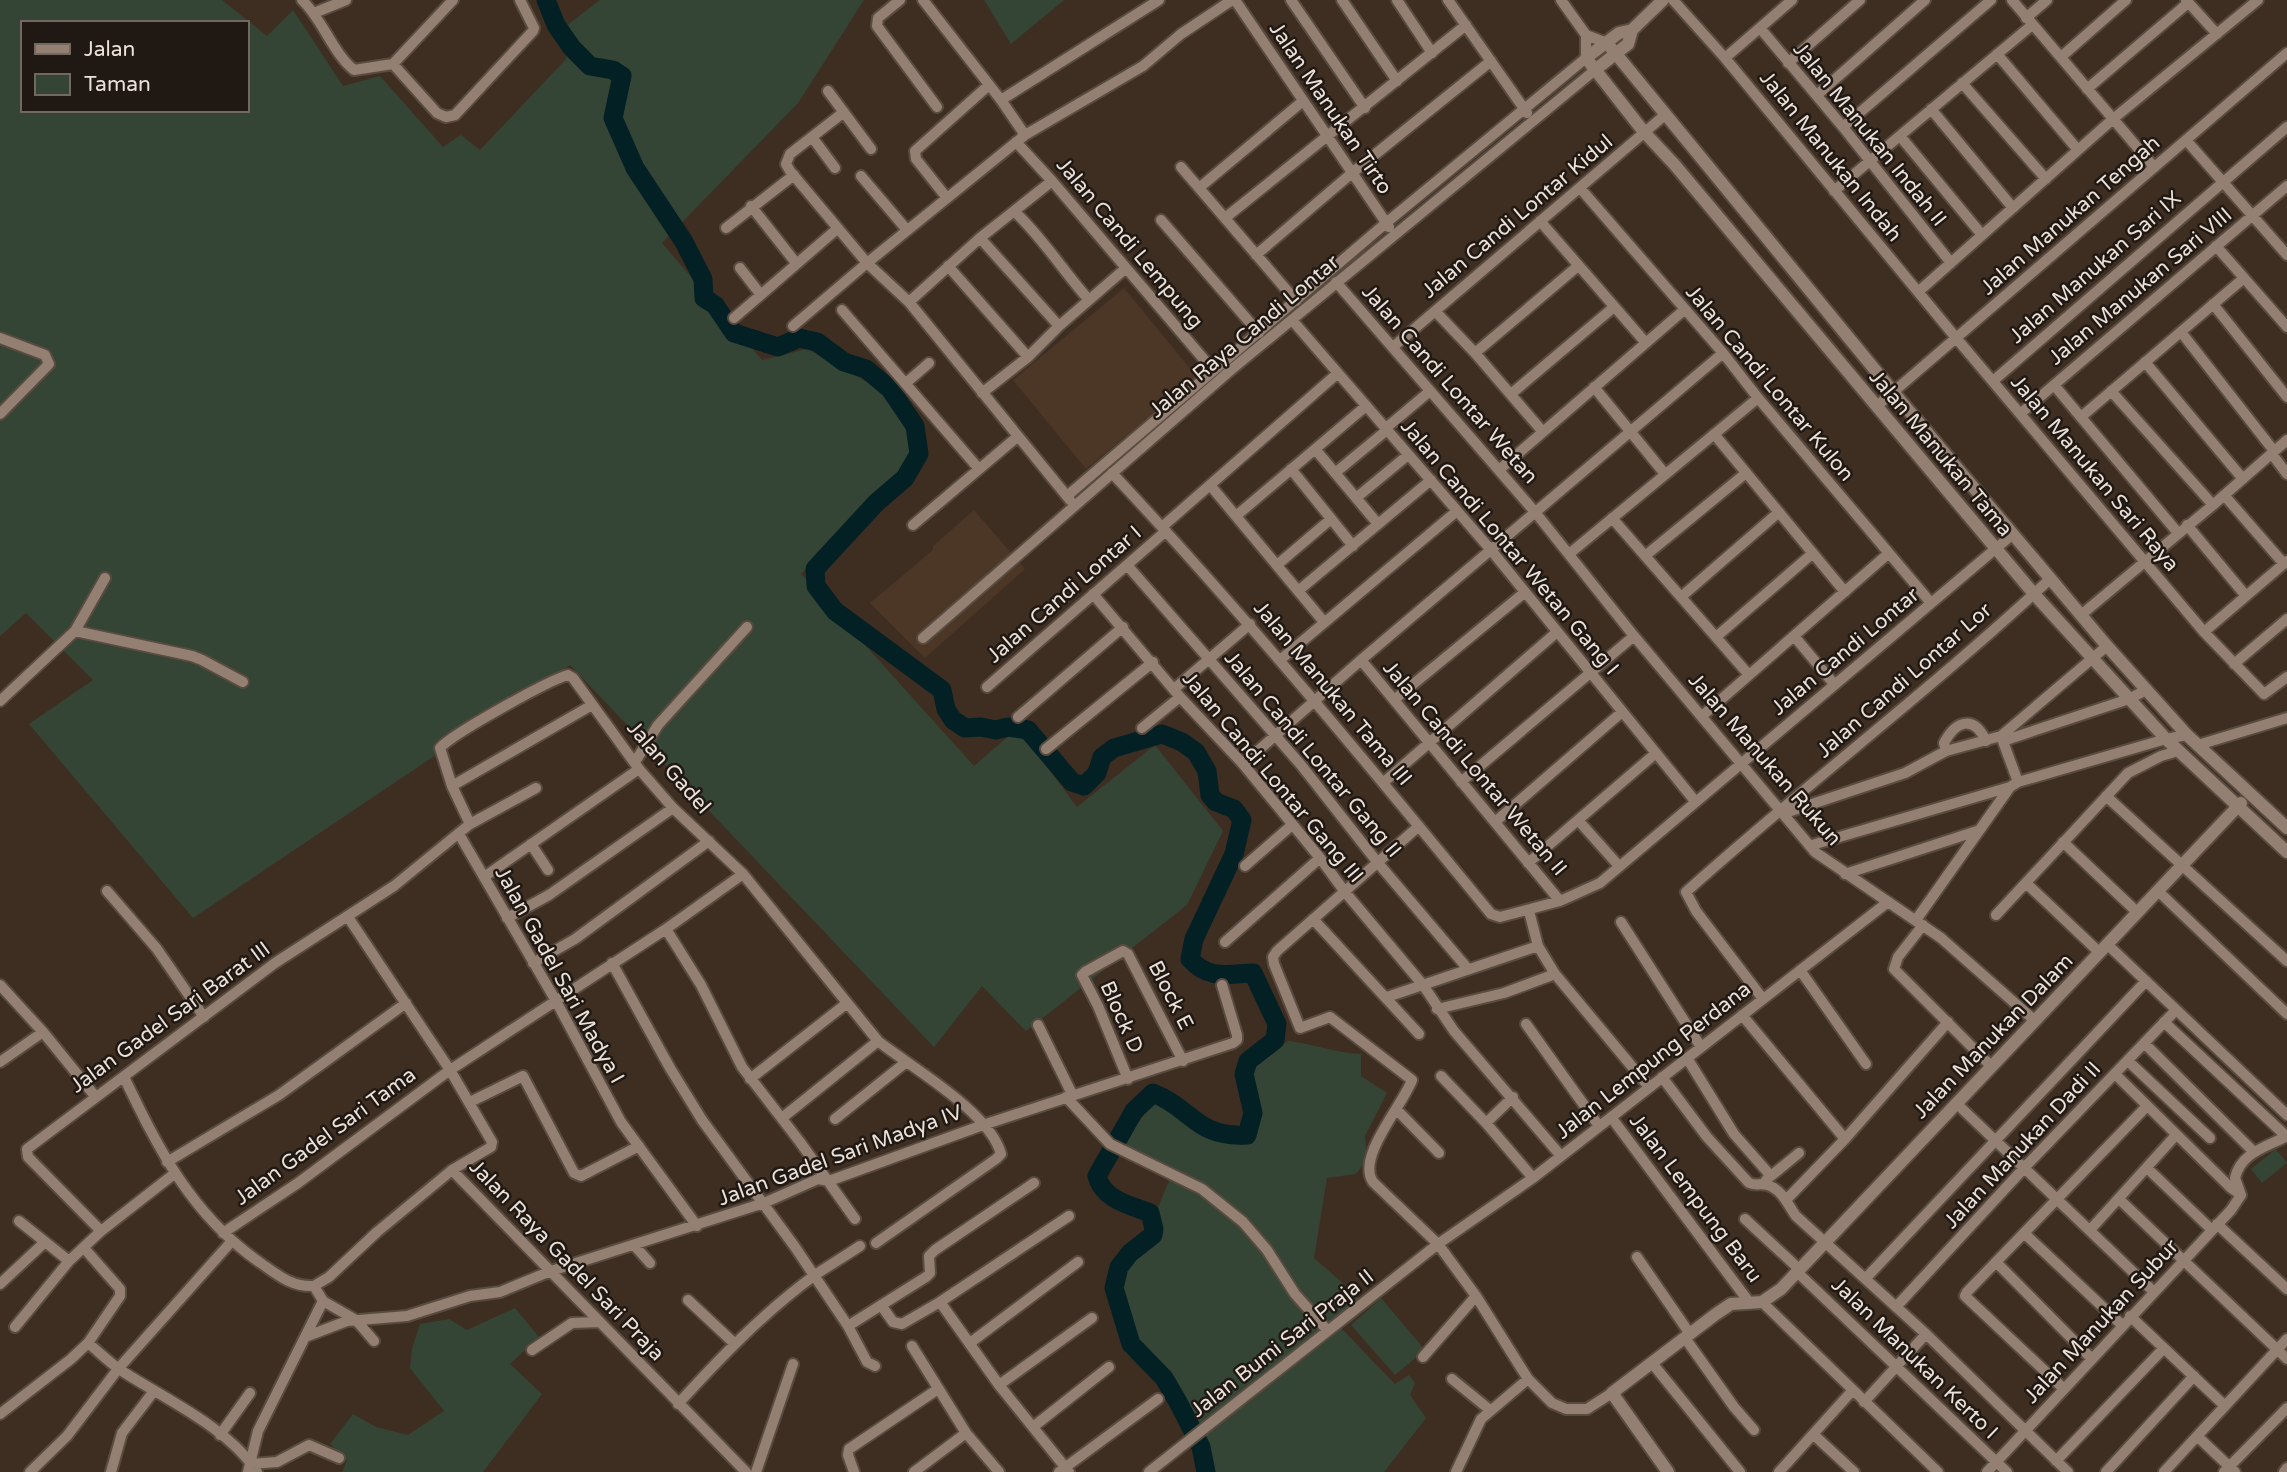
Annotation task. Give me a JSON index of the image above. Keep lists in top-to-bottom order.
{
  "streets": {
    "street": [
      "Jalan Manukan Tirto",
      "Jalan Manukan Indah II",
      "Jalan Manukan Indah",
      "Jalan Manukan Tengah",
      "Jalan Candi Lontar Kidul",
      "Jalan Candi Lempung",
      "Jalan Manukan Sari IX",
      "Jalan Manukan Sari VIII",
      "Jalan Raya Candi Lontar",
      "Jalan Candi Lontar Kulon",
      "Jalan Candi Lontar Wetan",
      "Jalan Manukan Tama",
      "Jalan Manukan Sari Raya",
      "Jalan Candi Lontar Wetan Gang I",
      "Jalan Candi Lontar I",
      "Jalan Candi Lontar",
      "Jalan Candi Lontar Lor",
      "Jalan Manukan Tama III",
      "Jalan Candi Lontar Gang II",
      "Jalan Manukan Rukun",
      "Jalan Gadel",
      "Jalan Candi Lontar Wetan II",
      "Jalan Candi Lontar Gang III",
      "Jalan Gadel Sari Madya I",
      "Block E",
      "Jalan Gadel Sari Barat III",
      "Block D",
      "Jalan Manukan Dalam",
      "Jalan Lempung Perdana",
      "Jalan Gadel Sari Tama",
      "Jalan Manukan Dadi II",
      "Jalan Gadel Sari Madya IV",
      "Jalan Lempung Baru",
      "Jalan Raya Gadel Sari Praja",
      "Jalan Manukan Subur",
      "Jalan Bumi Sari Praja II",
      "Jalan Manukan Kerto I"
    ]
  },
  "crossings": [
    ["Jalan Manukan Tirto", "Jalan Raya Candi Lontar"],
    ["Jalan Manukan Indah", "Jalan Manukan Tengah"],
    ["Jalan Manukan Indah", "Jalan Manukan Sari Raya"],
    ["Jalan Manukan Tengah", "Jalan Manukan Tama"],
    ["Jalan Manukan Tengah", "Jalan Manukan Sari Raya"],
    ["Jalan Candi Lontar Kidul", "Jalan Candi Lontar Kulon"],
    ["Jalan Candi Lontar Kidul", "Jalan Candi Lontar Wetan"],
    ["Jalan Candi Lontar Kidul", "Jalan Manukan Tama"],
    ["Jalan Candi Lempung", "Jalan Raya Candi Lontar"],
    ["Jalan Manukan Sari IX", "Jalan Manukan Sari Raya"],
    ["Jalan Manukan Sari VIII", "Jalan Manukan Sari Raya"],
    ["Jalan Raya Candi Lontar", "Jalan Candi Lontar Wetan"],
    ["Jalan Raya Candi Lontar", "Jalan Manukan Tama"],
    ["Jalan Raya Candi Lontar", "Jalan Candi Lontar Wetan Gang I"],
    ["Jalan Raya Candi Lontar", "Jalan Manukan Tama III"],
    ["Jalan Candi Lontar Kulon", "Jalan Candi Lontar"],
    ["Jalan Candi Lontar Wetan", "Jalan Manukan Rukun"],
    ["Jalan Manukan Tama", "Jalan Candi Lontar"],
    ["Jalan Manukan Tama", "Jalan Candi Lontar Lor"],
    ["Jalan Manukan Tama", "Jalan Manukan Dalam"],
    ["Jalan Candi Lontar Wetan Gang I", "Jalan Candi Lontar I"],
    ["Jalan Candi Lontar Wetan Gang I", "Jalan Candi Lontar"],
    ["Jalan Candi Lontar I", "Jalan Manukan Tama III"],
    ["Jalan Candi Lontar I", "Jalan Candi Lontar Gang II"],
    ["Jalan Candi Lontar I", "Jalan Candi Lontar Gang III"],
    ["Jalan Candi Lontar", "Jalan Manukan Tama III"],
    ["Jalan Candi Lontar", "Jalan Manukan Rukun"],
    ["Jalan Candi Lontar", "Jalan Candi Lontar Wetan II"],
    ["Jalan Candi Lontar Lor", "Jalan Manukan Rukun"],
    ["Jalan Candi Lontar Lor", "Jalan Lempung Perdana"],
    ["Jalan Manukan Rukun", "Jalan Manukan Dalam"],
    ["Jalan Manukan Rukun", "Jalan Lempung Perdana"],
    ["Jalan Gadel", "Jalan Gadel Sari Tama"],
    ["Jalan Gadel", "Jalan Gadel Sari Madya IV"],
    ["Jalan Candi Lontar Gang III", "Jalan Lempung Perdana"],
    ["Jalan Gadel Sari Madya I", "Jalan Gadel Sari Barat III"],
    ["Jalan Gadel Sari Madya I", "Jalan Gadel Sari Tama"],
    ["Jalan Gadel Sari Madya I", "Jalan Gadel Sari Madya IV"],
    ["Block E", "Block D"],
    ["Jalan Gadel Sari Barat III", "Jalan Gadel Sari Tama"],
    ["Jalan Gadel Sari Barat III", "Jalan Raya Gadel Sari Praja"],
    ["Jalan Manukan Dalam", "Jalan Lempung Baru"],
    ["Jalan Manukan Dalam", "Jalan Manukan Kerto I"],
    ["Jalan Lempung Perdana", "Jalan Lempung Baru"],
    ["Jalan Lempung Perdana", "Jalan Bumi Sari Praja II"],
    ["Jalan Gadel Sari Tama", "Jalan Gadel Sari Madya IV"],
    ["Jalan Gadel Sari Tama", "Jalan Raya Gadel Sari Praja"],
    ["Jalan Manukan Dadi II", "Jalan Manukan Kerto I"],
    ["Jalan Gadel Sari Madya IV", "Jalan Raya Gadel Sari Praja"],
    ["Jalan Manukan Subur", "Jalan Manukan Kerto I"]
  ],
  "legend": ["Jalan", "Taman"]
}
